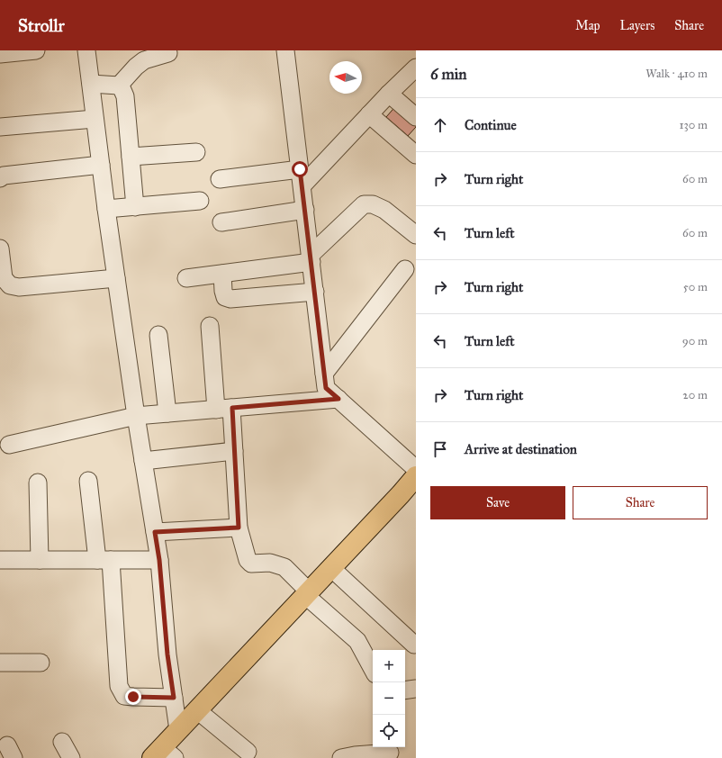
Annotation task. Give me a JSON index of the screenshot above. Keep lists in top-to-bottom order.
{
  "north": "left",
  "page": {
    "header": "Strollr",
    "nav": ["Map", "Layers", "Share"],
    "heading": ["6 min", "Walk · 410 m"],
    "list": [
      ["Continue", "130 m"],
      ["Turn right", "60 m"],
      ["Turn left", "60 m"],
      ["Turn right", "50 m"],
      ["Turn left", "90 m"],
      ["Turn right", "20 m"],
      "Arrive at destination"
    ],
    "buttons": ["Save", "Share"],
    "map_buttons": ["+", "−"]
  }
}
